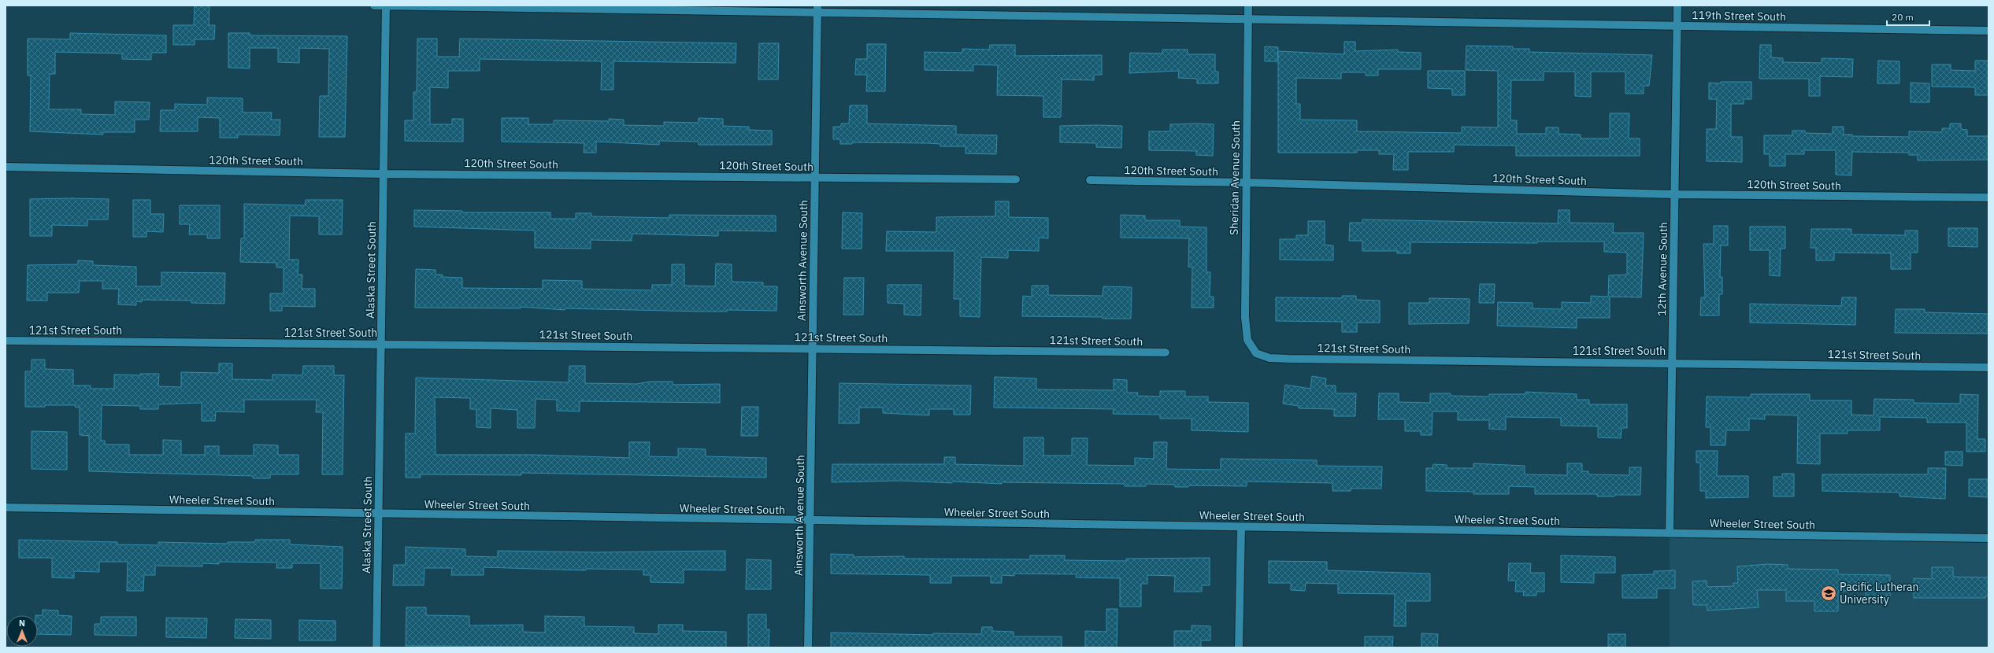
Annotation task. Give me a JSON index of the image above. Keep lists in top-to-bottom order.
{
  "streets": {
    "street": [
      "119th Street South",
      "120th Street South",
      "Sheridan Avenue South",
      "Ainsworth Avenue South",
      "12th Avenue South",
      "Alaska Street South",
      "121st Street South",
      "Wheeler Street South"
    ]
  },
  "crossings": [
    ["119th Street South", "Sheridan Avenue South"],
    ["119th Street South", "Ainsworth Avenue South"],
    ["119th Street South", "12th Avenue South"],
    ["119th Street South", "Alaska Street South"],
    ["120th Street South", "Sheridan Avenue South"],
    ["120th Street South", "Ainsworth Avenue South"],
    ["120th Street South", "12th Avenue South"],
    ["120th Street South", "Alaska Street South"],
    ["Sheridan Avenue South", "121st Street South"],
    ["Ainsworth Avenue South", "121st Street South"],
    ["Ainsworth Avenue South", "Wheeler Street South"],
    ["12th Avenue South", "121st Street South"],
    ["12th Avenue South", "Wheeler Street South"],
    ["Alaska Street South", "121st Street South"],
    ["Alaska Street South", "Wheeler Street South"]
  ],
  "places": {
    "school or university": ["Pacific Lutheran University"]
  },
  "scale_bar": "20 m",
  "north": "top"
}
